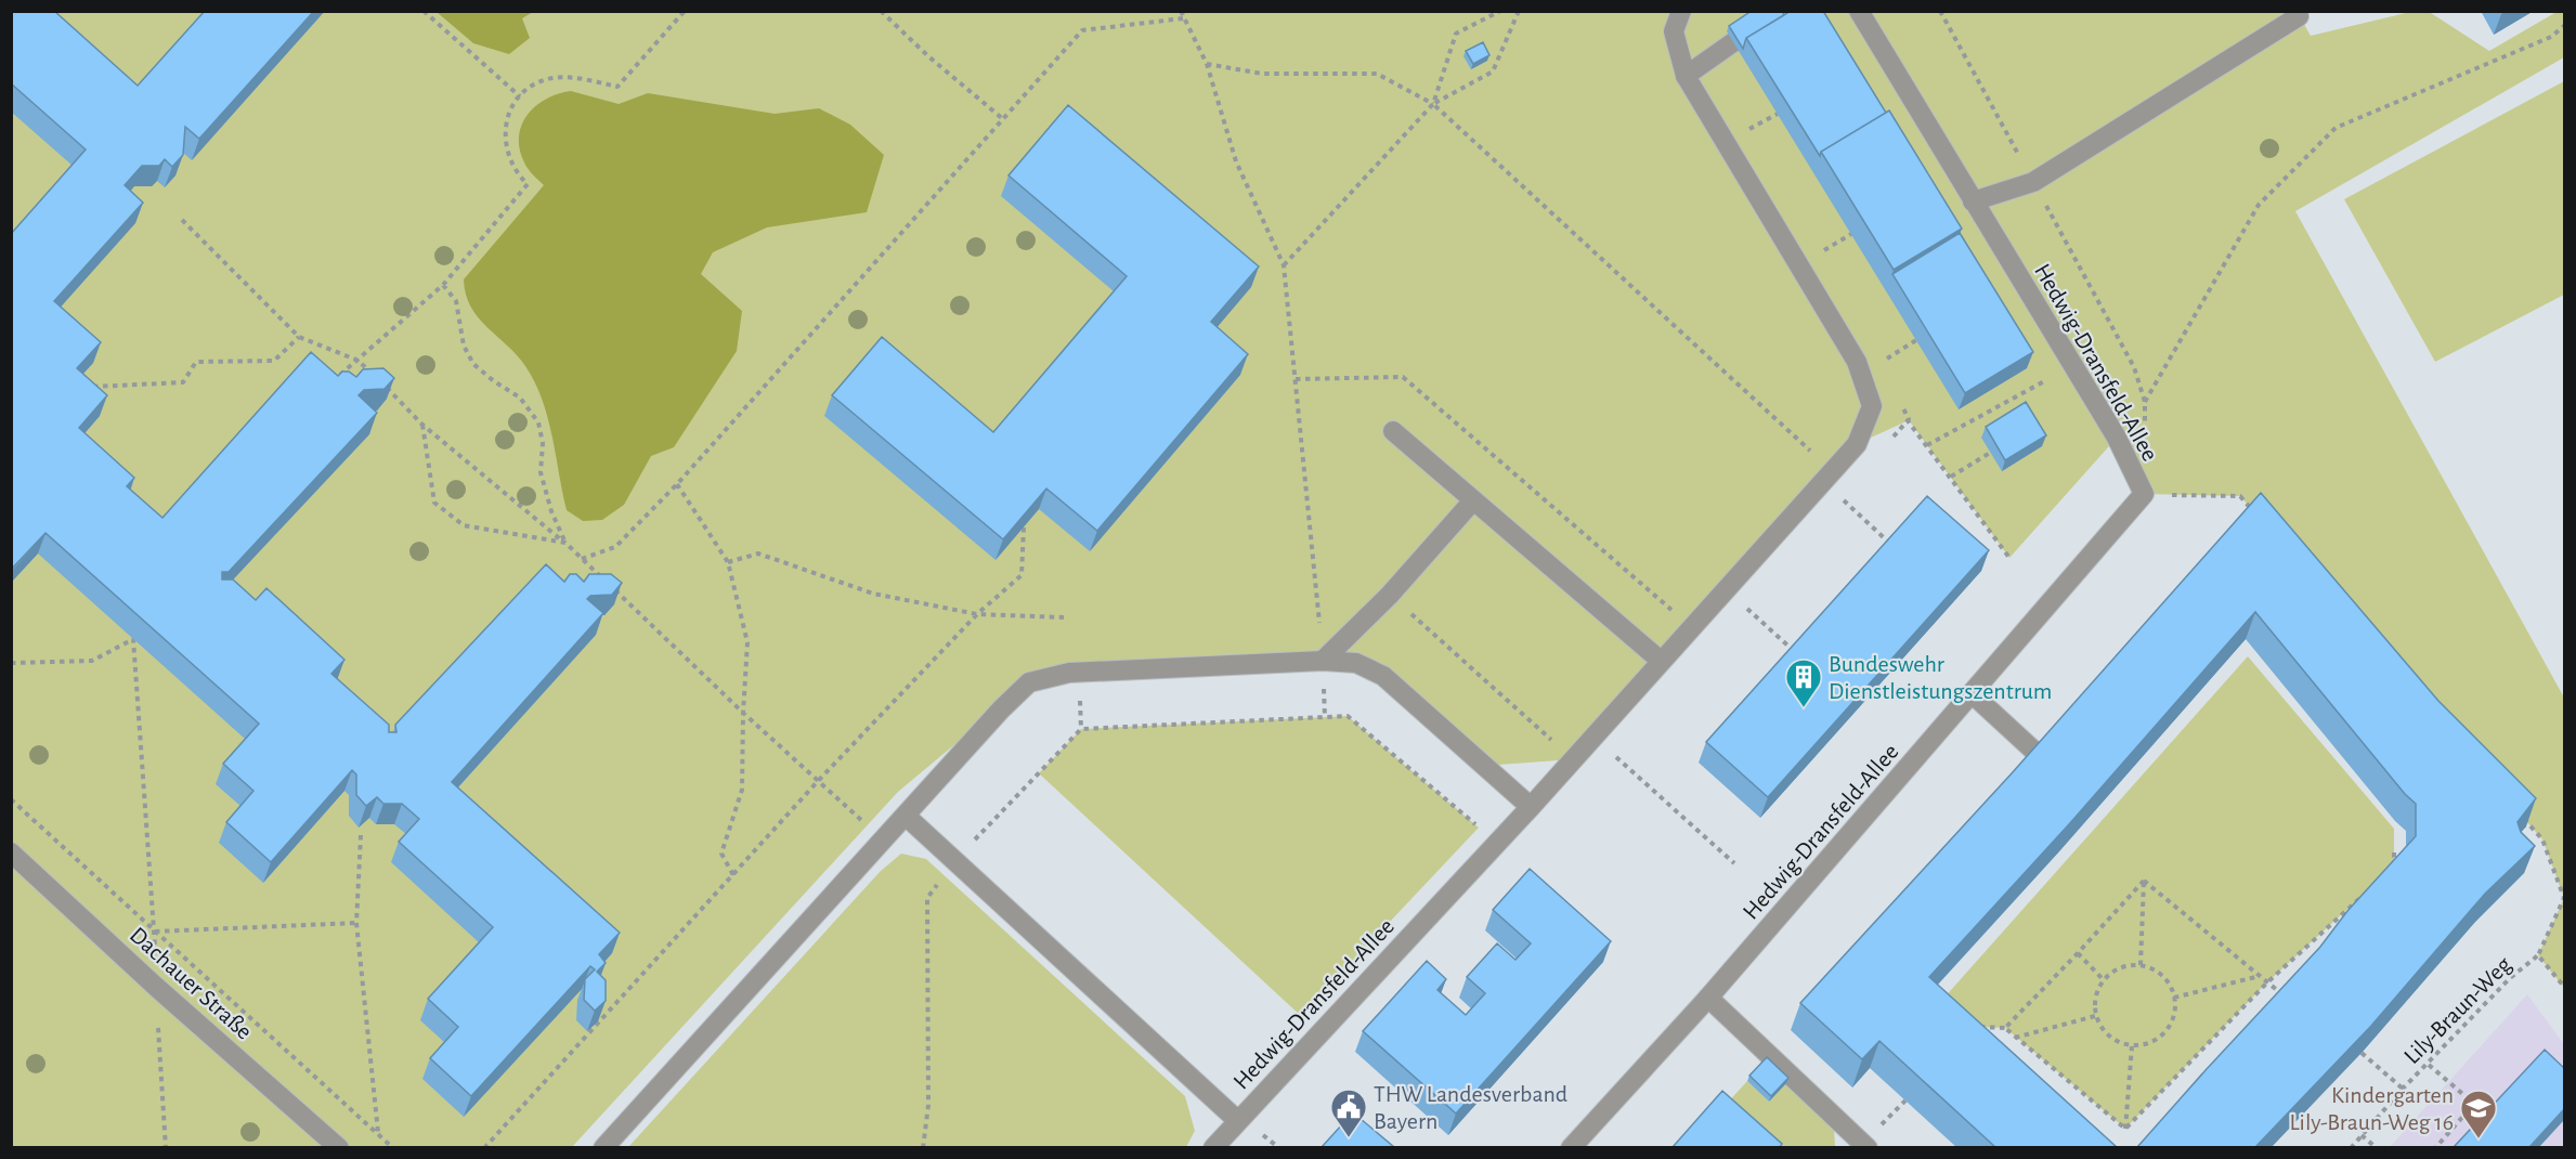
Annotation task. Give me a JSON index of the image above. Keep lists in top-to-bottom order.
{
  "streets": {
    "street": ["Hedwig-Dransfeld-Allee", "Dachauer Straße"],
    "path": ["Lily-Braun-Weg"]
  },
  "places": {
    "building": ["Bundeswehr Dienstleistungszentrum"],
    "public building": ["THW Landesverband Bayern"],
    "school or university": ["Kindergarten Lily-Braun-Weg 16"]
  }
}
